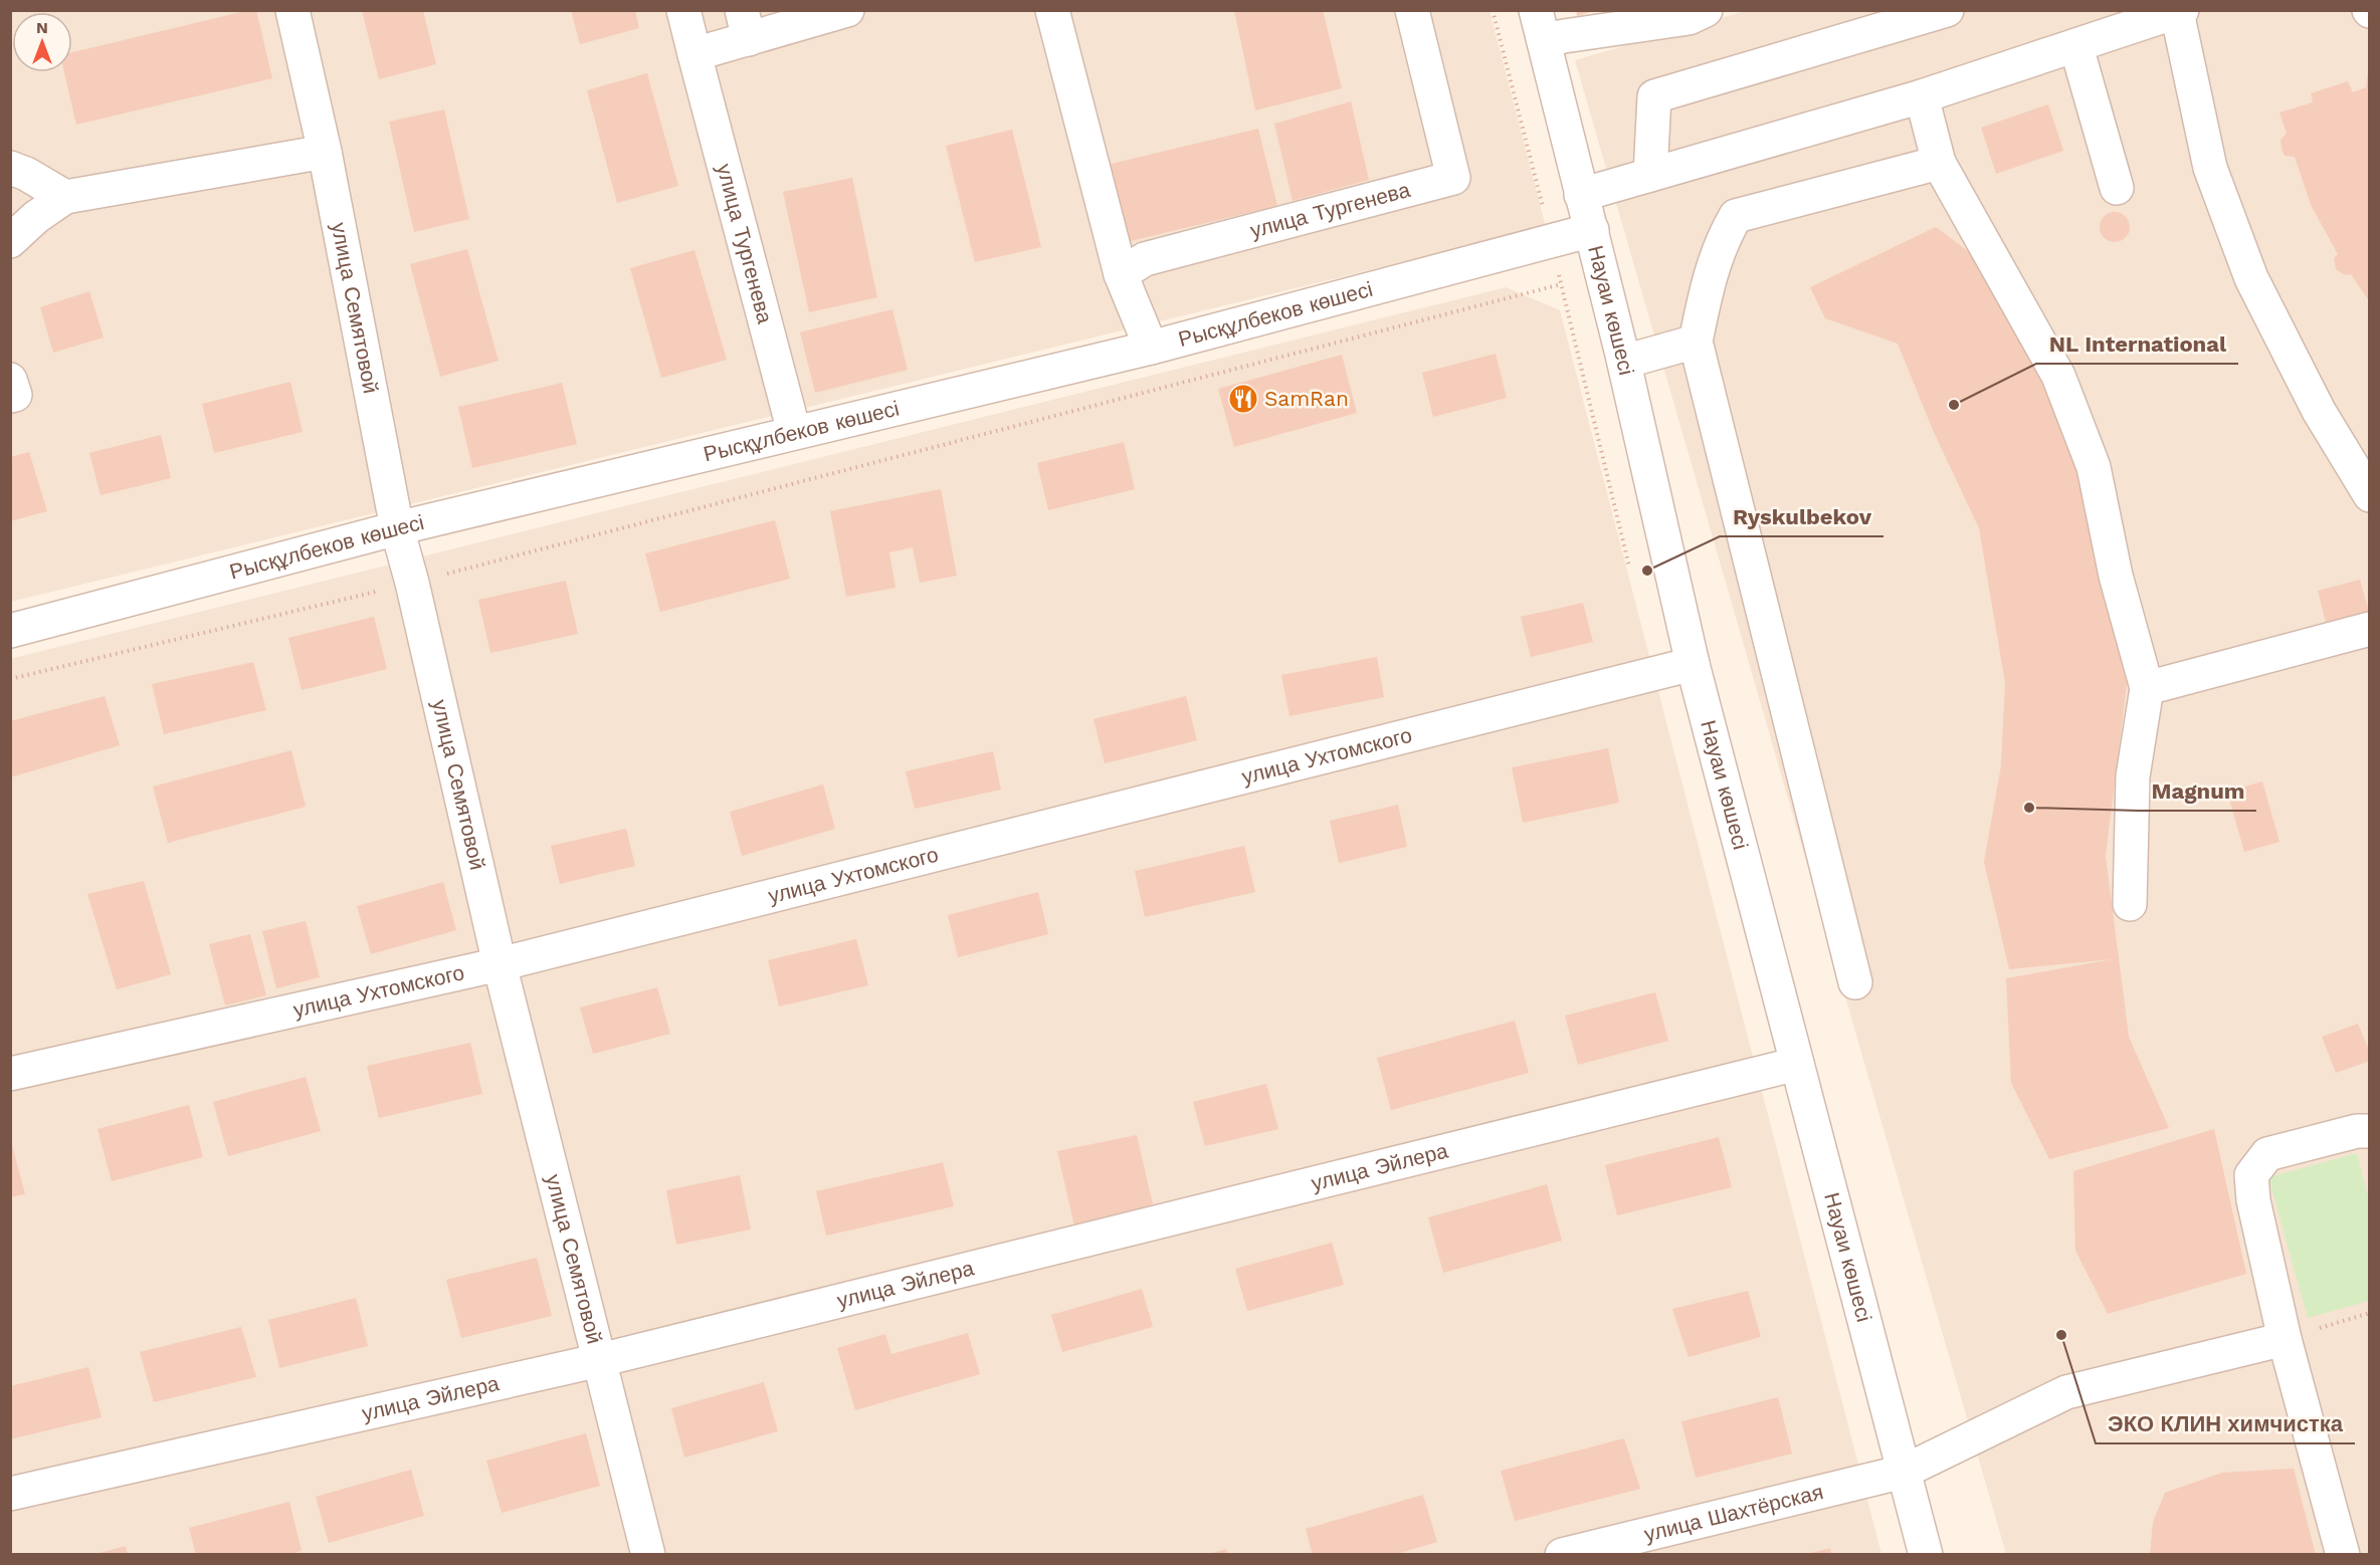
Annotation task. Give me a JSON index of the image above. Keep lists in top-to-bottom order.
{
  "streets": {
    "street": [
      "улица Тургенева",
      "улица Семятовой",
      "Науаи көшесі",
      "Рысқұлбеков көшесі",
      "улица Ухтомского",
      "улица Эйлера",
      "улица Шахтёрская"
    ]
  },
  "crossings": [
    ["улица Тургенева", "Рысқұлбеков көшесі"],
    ["улица Семятовой", "Рысқұлбеков көшесі"],
    ["улица Семятовой", "улица Ухтомского"],
    ["улица Семятовой", "улица Эйлера"],
    ["Науаи көшесі", "Рысқұлбеков көшесі"],
    ["Науаи көшесі", "улица Ухтомского"],
    ["Науаи көшесі", "улица Эйлера"],
    ["Науаи көшесі", "улица Шахтёрская"]
  ],
  "places": {
    "restaurant": ["SamRan"],
    "other": [
      "NL International",
      "Ryskulbekov",
      "Magnum",
      "ЭКО КЛИН химчистка"
    ]
  },
  "north": "top"
}
